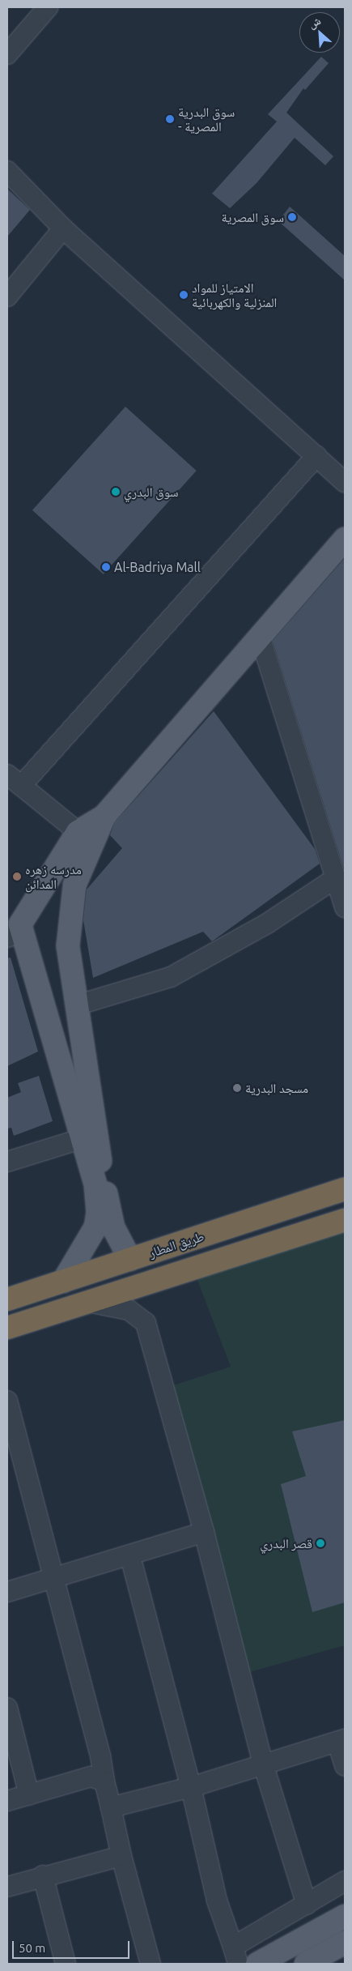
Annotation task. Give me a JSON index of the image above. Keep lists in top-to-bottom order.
{
  "streets": {
    "highway": ["طريق المطار"]
  },
  "places": [
    "سوق البدرية - المصرية",
    "سوق المصرية",
    "الامتياز للمواد المنزلية والكهربائية",
    "سوق البدري",
    "Al-Badriya Mall",
    "مدرسه زهره المدائن",
    "مسجد البدرية",
    "قصر البدري"
  ],
  "scale_bar": "50 m",
  "north": "top left"
}
